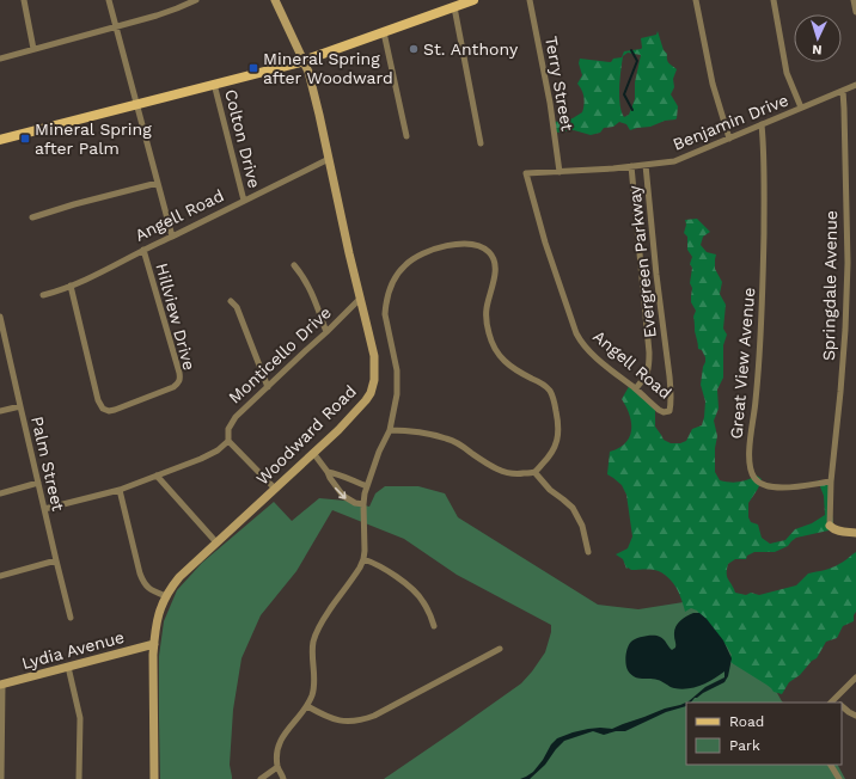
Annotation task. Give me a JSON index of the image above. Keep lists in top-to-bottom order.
{
  "streets": {
    "street": [
      "Terry Street",
      "Benjamin Drive",
      "Colton Drive",
      "Angell Road",
      "Evergreen Parkway",
      "Springdale Avenue",
      "Hillview Drive",
      "Monticello Drive",
      "Great View Avenue",
      "Woodward Road",
      "Palm Street",
      "Lydia Avenue"
    ]
  },
  "crossings": [
    ["Terry Street", "Benjamin Drive"],
    ["Benjamin Drive", "Angell Road"],
    ["Benjamin Drive", "Evergreen Parkway"],
    ["Benjamin Drive", "Springdale Avenue"],
    ["Benjamin Drive", "Great View Avenue"],
    ["Colton Drive", "Angell Road"],
    ["Angell Road", "Evergreen Parkway"],
    ["Angell Road", "Hillview Drive"],
    ["Angell Road", "Woodward Road"],
    ["Springdale Avenue", "Great View Avenue"],
    ["Monticello Drive", "Woodward Road"],
    ["Woodward Road", "Lydia Avenue"]
  ],
  "places": {
    "other": ["St. Anthony"],
    "transit": ["Mineral Spring after Woodward", "Mineral Spring after Palm"]
  },
  "legend": ["Road", "Park"],
  "north": "bottom"
}
